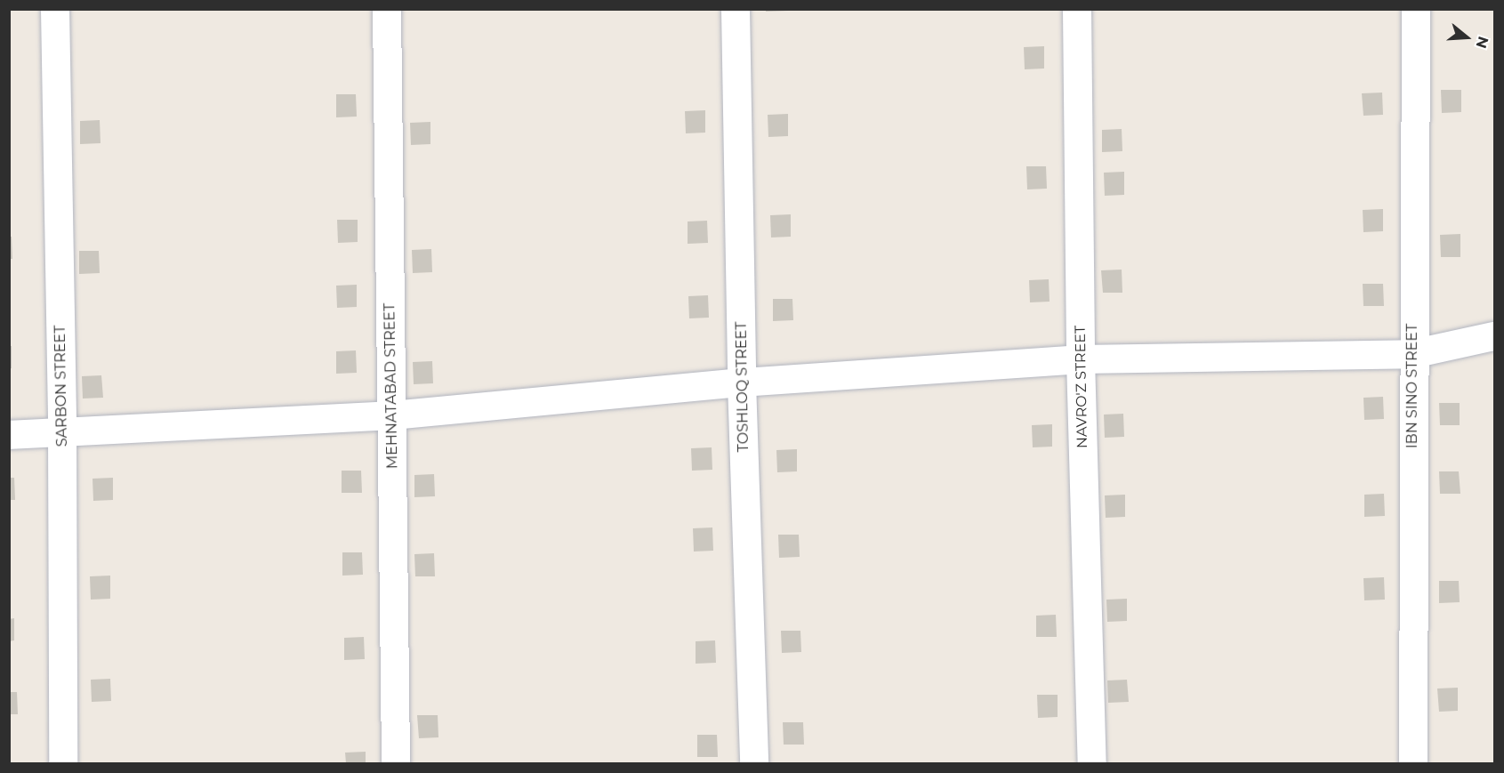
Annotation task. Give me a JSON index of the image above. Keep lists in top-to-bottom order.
{
  "streets": {
    "street": [
      "SARBON STREET",
      "MEHNATАBАD STREET",
      "IBN SINO STREET",
      "TOSHLOQ STREET",
      "NAVRO'Z STREET"
    ]
  },
  "north": "right"
}
